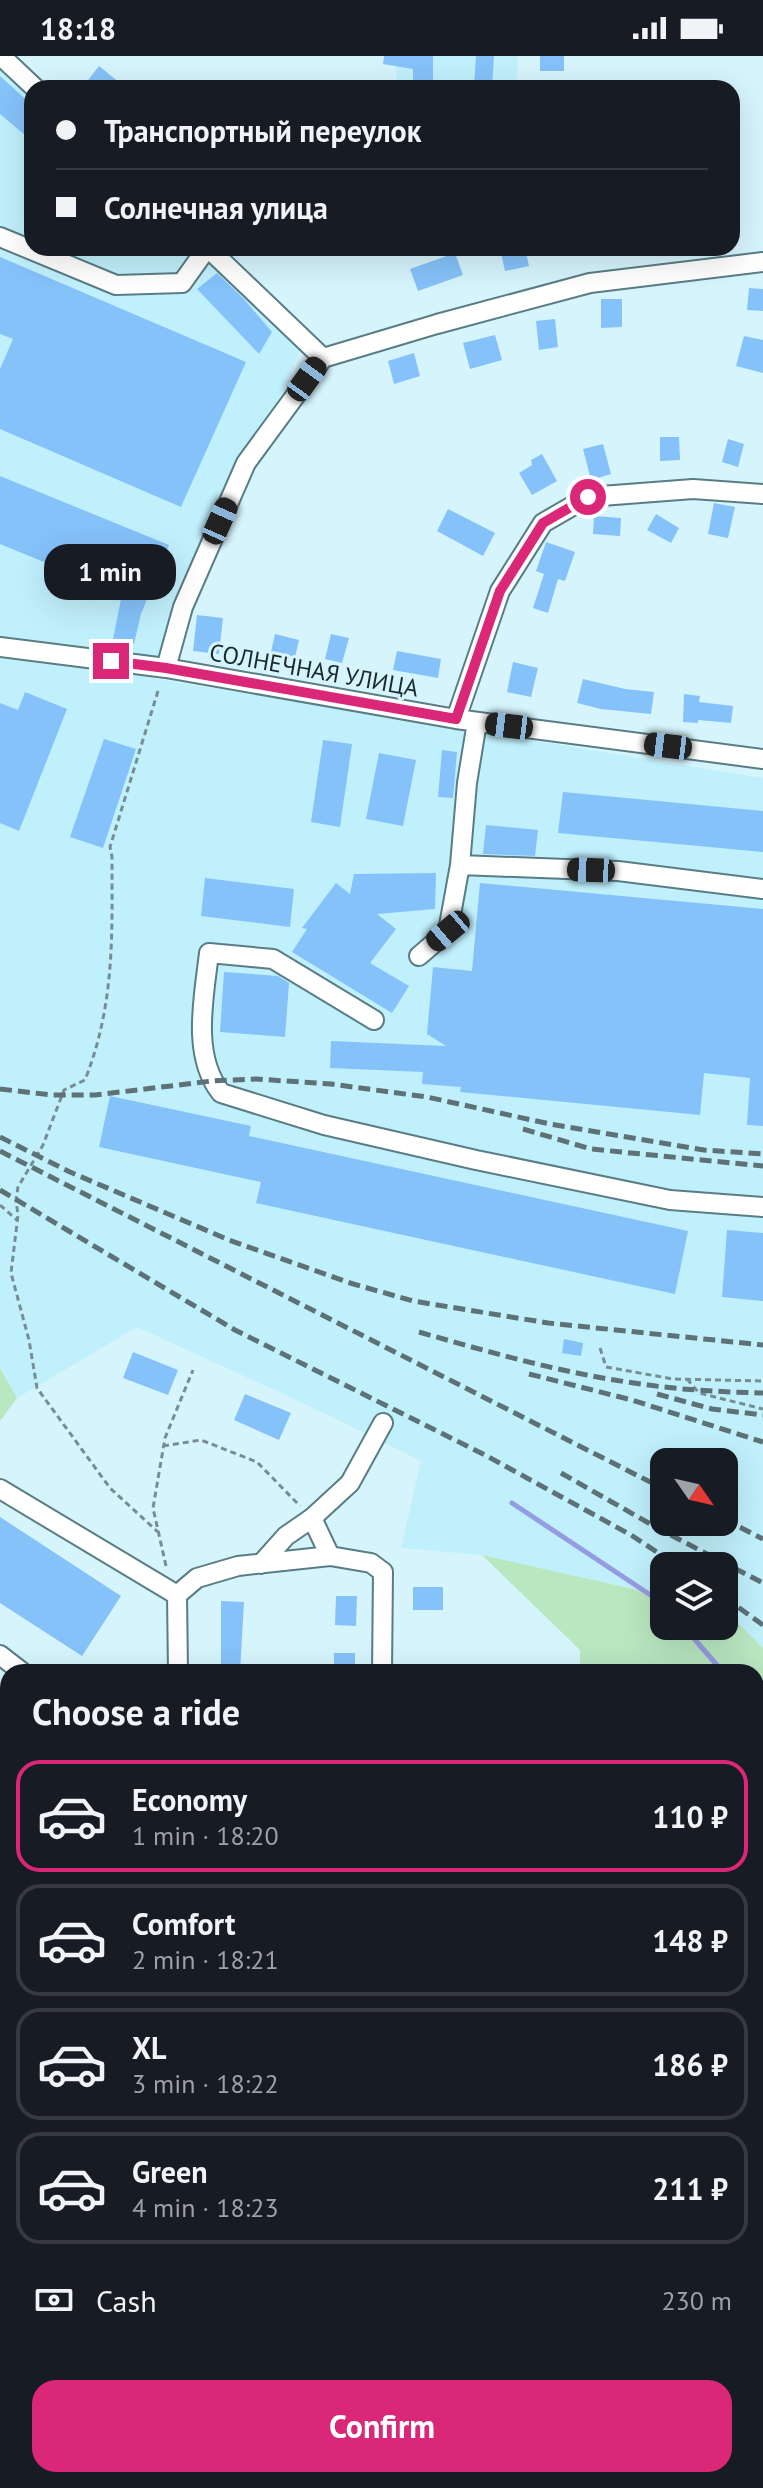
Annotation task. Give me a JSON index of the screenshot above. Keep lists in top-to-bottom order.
{
  "streets": {
    "street": ["СОЛНЕЧНАЯ УЛИЦА"]
  },
  "north": "bottom right",
  "page": {
    "status": "18:18",
    "banner": ["Транспортный переулок", "Солнечная улица"],
    "bubble": "1 min",
    "heading": "Choose a ride",
    "list": [
      {
        "name": "Economy",
        "note": "1 min · 18:20",
        "value": "110 ₽"
      },
      {
        "name": "Comfort",
        "note": "2 min · 18:21",
        "value": "148 ₽"
      },
      {
        "name": "XL",
        "note": "3 min · 18:22",
        "value": "186 ₽"
      },
      {
        "name": "Green",
        "note": "4 min · 18:23",
        "value": "211 ₽"
      }
    ],
    "pay": ["Cash", "230 m"],
    "buttons": "Confirm"
  }
}
